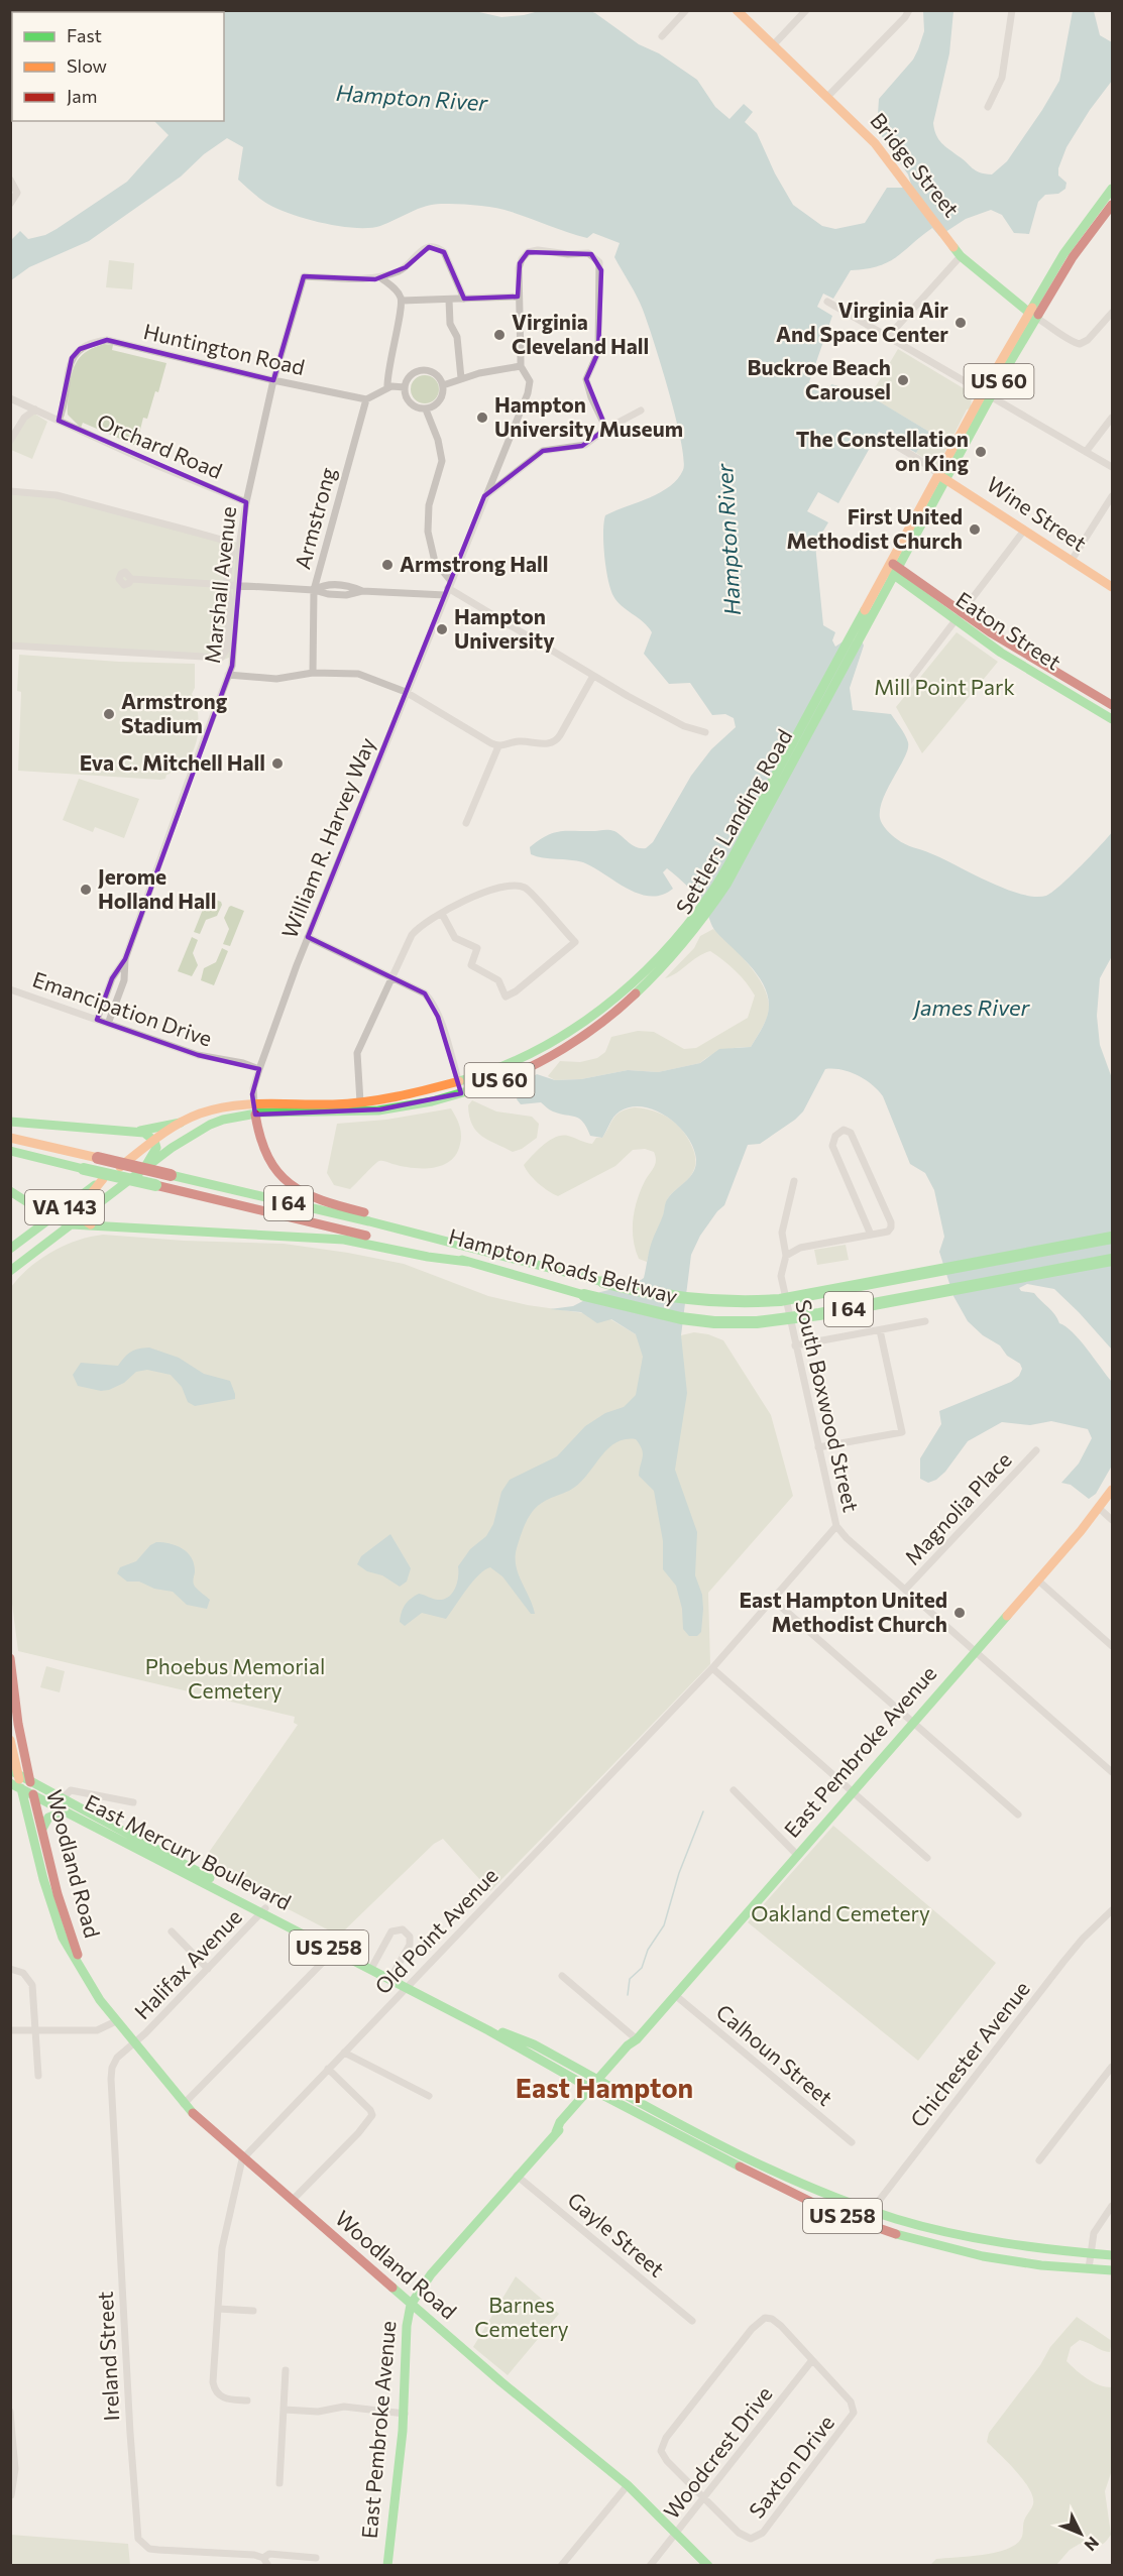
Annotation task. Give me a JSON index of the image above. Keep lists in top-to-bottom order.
{
  "streets": {
    "main road": [
      "Bridge Street",
      "US 60",
      "Wine Street",
      "Eaton Street",
      "Settlers Landing Road",
      "I 64",
      "VA 143",
      "Hampton Roads Beltway",
      "East Pembroke Avenue",
      "East Mercury Boulevard",
      "Woodland Road",
      "US 258"
    ],
    "street": [
      "Huntington Road",
      "Orchard Road",
      "Armstrong",
      "Marshall Avenue",
      "William R. Harvey Way",
      "Emancipation Drive",
      "South Boxwood Street",
      "Magnolia Place",
      "Old Point Avenue",
      "Halifax Avenue",
      "Chichester Avenue",
      "Calhoun Street",
      "Gayle Street",
      "Ireland Street",
      "Woodcrest Drive",
      "Saxton Drive"
    ]
  },
  "crossings": [
    ["Bridge Street", "Settlers Landing Road"],
    ["Huntington Road", "Orchard Road"],
    ["Huntington Road", "Armstrong"],
    ["Huntington Road", "Marshall Avenue"],
    ["US 60", "Settlers Landing Road"],
    ["Orchard Road", "Marshall Avenue"],
    ["Wine Street", "Settlers Landing Road"],
    ["Marshall Avenue", "Emancipation Drive"],
    ["Eaton Street", "Settlers Landing Road"],
    ["Settlers Landing Road", "William R. Harvey Way"],
    ["William R. Harvey Way", "Emancipation Drive"],
    ["South Boxwood Street", "Magnolia Place"],
    ["South Boxwood Street", "East Pembroke Avenue"],
    ["South Boxwood Street", "Old Point Avenue"],
    ["East Pembroke Avenue", "East Mercury Boulevard"],
    ["East Pembroke Avenue", "Woodland Road"],
    ["East Pembroke Avenue", "Calhoun Street"],
    ["East Pembroke Avenue", "Gayle Street"],
    ["East Mercury Boulevard", "Woodland Road"],
    ["East Mercury Boulevard", "Old Point Avenue"],
    ["East Mercury Boulevard", "Halifax Avenue"],
    ["East Mercury Boulevard", "Chichester Avenue"],
    ["Woodland Road", "Old Point Avenue"],
    ["Woodland Road", "Halifax Avenue"],
    ["Woodland Road", "Ireland Street"],
    ["Woodland Road", "Woodcrest Drive"],
    ["Halifax Avenue", "Ireland Street"],
    ["Woodcrest Drive", "Saxton Drive"]
  ],
  "districts": ["East Hampton"],
  "water": ["Hampton River", "James River"],
  "parks": [
    "Mill Point Park",
    "Phoebus Memorial Cemetery",
    "Oakland Cemetery",
    "Barnes Cemetery"
  ],
  "places": [
    "Virginia Air And Space Center",
    "Virginia Cleveland Hall",
    "Buckroe Beach Carousel",
    "Hampton University Museum",
    "The Constellation on King",
    "First United Methodist Church",
    "Armstrong Hall",
    "Hampton University",
    "Armstrong Stadium",
    "Eva C. Mitchell Hall",
    "Jerome Holland Hall",
    "East Hampton United Methodist Church"
  ],
  "legend": ["Fast", "Slow", "Jam"],
  "north": "bottom right"
}
